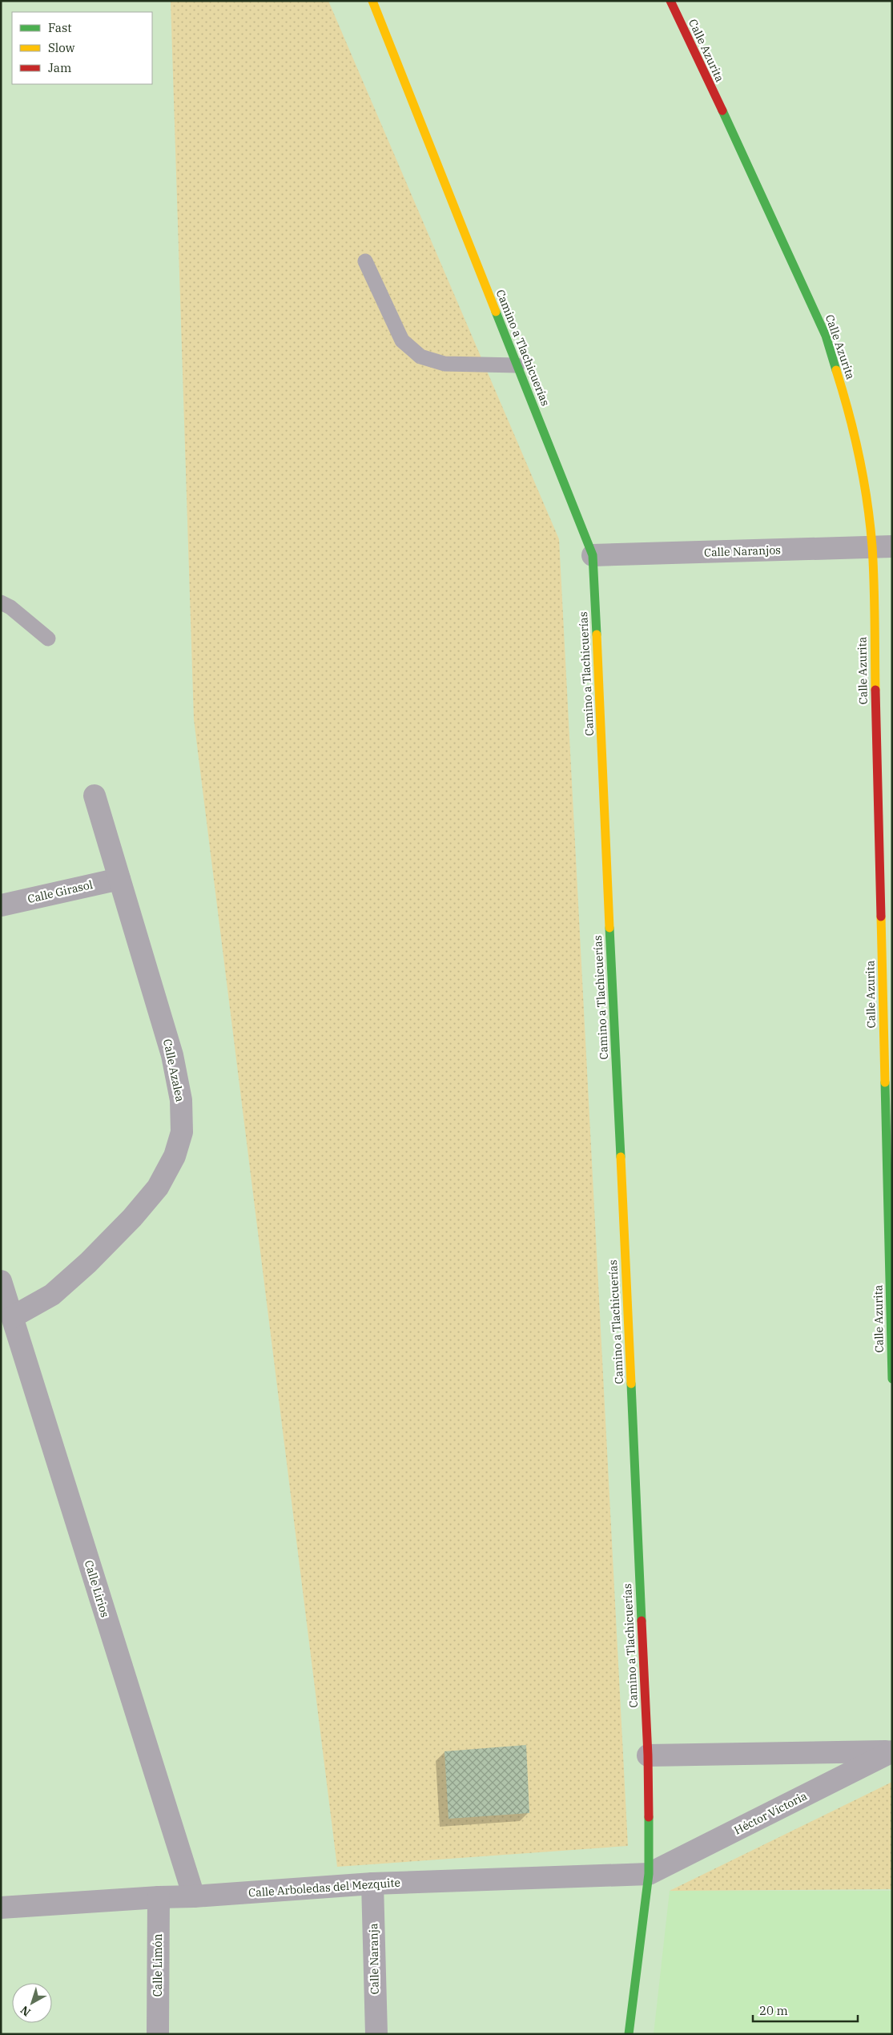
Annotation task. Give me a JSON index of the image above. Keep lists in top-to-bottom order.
{
  "streets": {
    "street": [
      "Calle Azurita",
      "Camino a Tlachicuerías",
      "Calle Naranjos",
      "Calle Girasol",
      "Calle Azalea",
      "Calle Lirios",
      "Héctor Victoria",
      "Calle Arboledas del Mezquite",
      "Calle Naranja",
      "Calle Limón"
    ]
  },
  "crossings": [
    ["Calle Azurita", "Calle Naranjos"],
    ["Camino a Tlachicuerías", "Calle Naranjos"],
    ["Camino a Tlachicuerías", "Héctor Victoria"],
    ["Camino a Tlachicuerías", "Calle Arboledas del Mezquite"],
    ["Calle Girasol", "Calle Azalea"],
    ["Calle Azalea", "Calle Lirios"],
    ["Calle Lirios", "Calle Arboledas del Mezquite"],
    ["Héctor Victoria", "Calle Arboledas del Mezquite"],
    ["Calle Arboledas del Mezquite", "Calle Naranja"],
    ["Calle Arboledas del Mezquite", "Calle Limón"]
  ],
  "legend": ["Fast", "Slow", "Jam"],
  "scale_bar": "20 m",
  "north": "bottom left"
}
